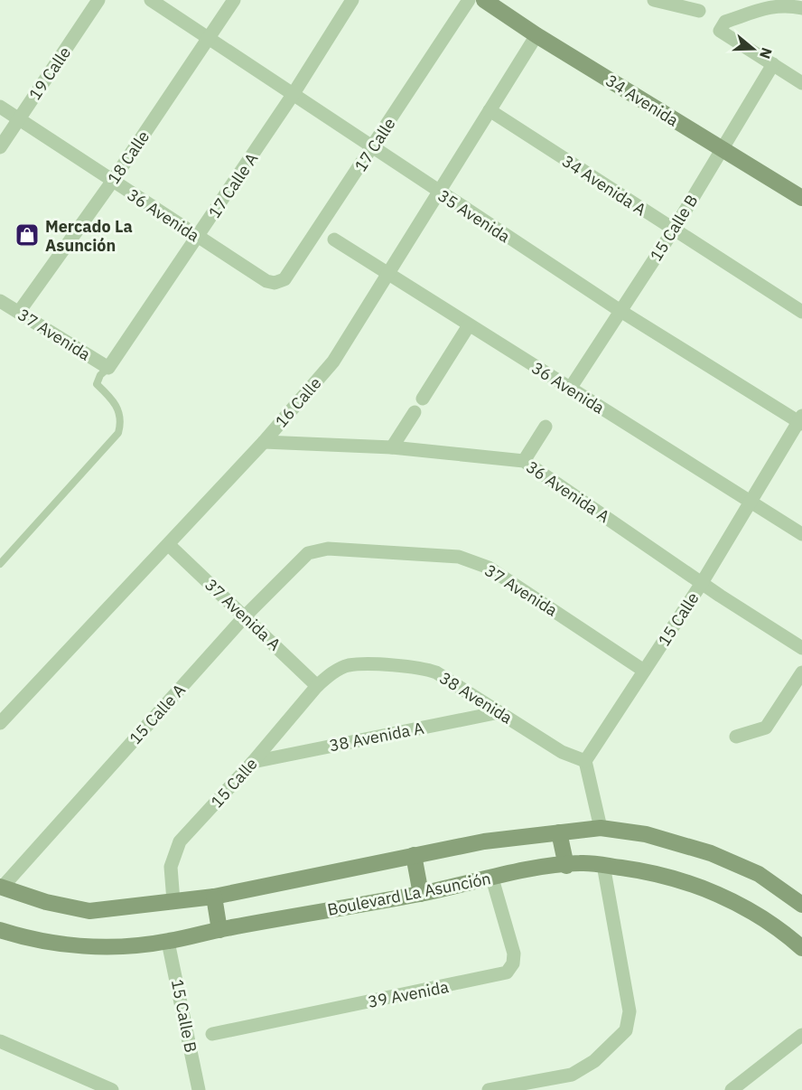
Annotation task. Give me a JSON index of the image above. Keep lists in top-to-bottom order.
{
  "streets": {
    "main road": ["34 Avenida", "Boulevard La Asunción"],
    "street": [
      "19 Calle",
      "17 Calle",
      "18 Calle",
      "17 Calle A",
      "34 Avenida A",
      "36 Avenida",
      "35 Avenida",
      "15 Calle B",
      "37 Avenida",
      "16 Calle",
      "36 Avenida A",
      "37 Avenida A",
      "15 Calle",
      "38 Avenida",
      "15 Calle A",
      "38 Avenida A",
      "39 Avenida"
    ]
  },
  "crossings": [
    ["19 Calle", "36 Avenida"],
    ["34 Avenida", "15 Calle B"],
    ["34 Avenida", "16 Calle"],
    ["17 Calle", "36 Avenida"],
    ["17 Calle", "35 Avenida"],
    ["18 Calle", "36 Avenida"],
    ["18 Calle", "35 Avenida"],
    ["18 Calle", "37 Avenida"],
    ["17 Calle A", "36 Avenida"],
    ["17 Calle A", "35 Avenida"],
    ["17 Calle A", "37 Avenida"],
    ["34 Avenida A", "15 Calle B"],
    ["34 Avenida A", "16 Calle"],
    ["36 Avenida", "15 Calle B"],
    ["36 Avenida", "16 Calle"],
    ["36 Avenida", "15 Calle"],
    ["35 Avenida", "15 Calle B"],
    ["35 Avenida", "16 Calle"],
    ["35 Avenida", "15 Calle"],
    ["15 Calle B", "Boulevard La Asunción"],
    ["37 Avenida", "15 Calle"],
    ["37 Avenida", "15 Calle A"],
    ["16 Calle", "36 Avenida A"],
    ["16 Calle", "37 Avenida A"],
    ["36 Avenida A", "15 Calle"],
    ["37 Avenida A", "15 Calle"],
    ["37 Avenida A", "38 Avenida"],
    ["37 Avenida A", "15 Calle A"],
    ["15 Calle", "38 Avenida"],
    ["15 Calle", "38 Avenida A"],
    ["38 Avenida", "38 Avenida A"],
    ["Boulevard La Asunción", "39 Avenida"]
  ],
  "places": {
    "shop": ["Mercado La Asunción"]
  },
  "north": "right"
}
